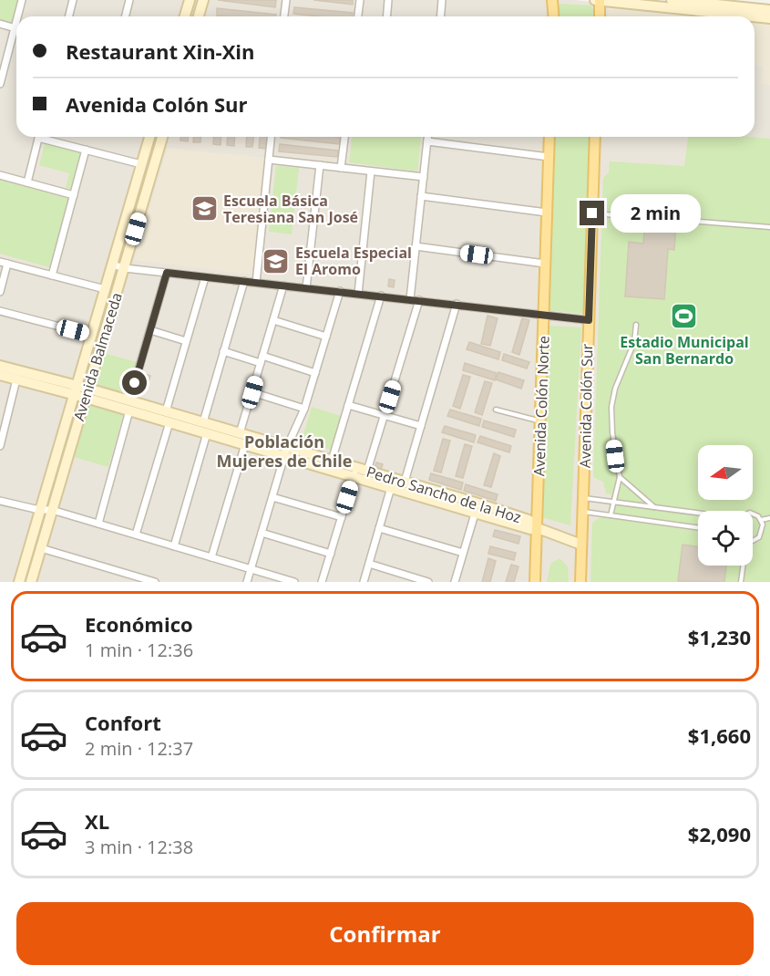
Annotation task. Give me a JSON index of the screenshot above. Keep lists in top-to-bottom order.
{
  "streets": {
    "main road": ["Avenida Colón Norte", "Avenida Colón Sur"],
    "street": ["Avenida Balmaceda", "Pedro Sancho de la Hoz"]
  },
  "crossings": [
    ["Avenida Balmaceda", "Pedro Sancho de la Hoz"],
    ["Avenida Colón Norte", "Pedro Sancho de la Hoz"],
    ["Avenida Colón Sur", "Pedro Sancho de la Hoz"]
  ],
  "districts": ["Población Mujeres de Chile"],
  "places": {
    "school or university": ["Escuela Básica Teresiana San José", "Escuela Especial El Aromo"],
    "sports": ["Estadio Municipal San Bernardo"]
  },
  "north": "left",
  "page": {
    "banner": ["Restaurant Xin-Xin", "Avenida Colón Sur"],
    "bubble": "2 min",
    "list": [
      {
        "name": "Económico",
        "note": "1 min · 12:36",
        "value": "$1,230"
      },
      {
        "name": "Confort",
        "note": "2 min · 12:37",
        "value": "$1,660"
      },
      {
        "name": "XL",
        "note": "3 min · 12:38",
        "value": "$2,090"
      }
    ],
    "buttons": "Confirmar"
  }
}
